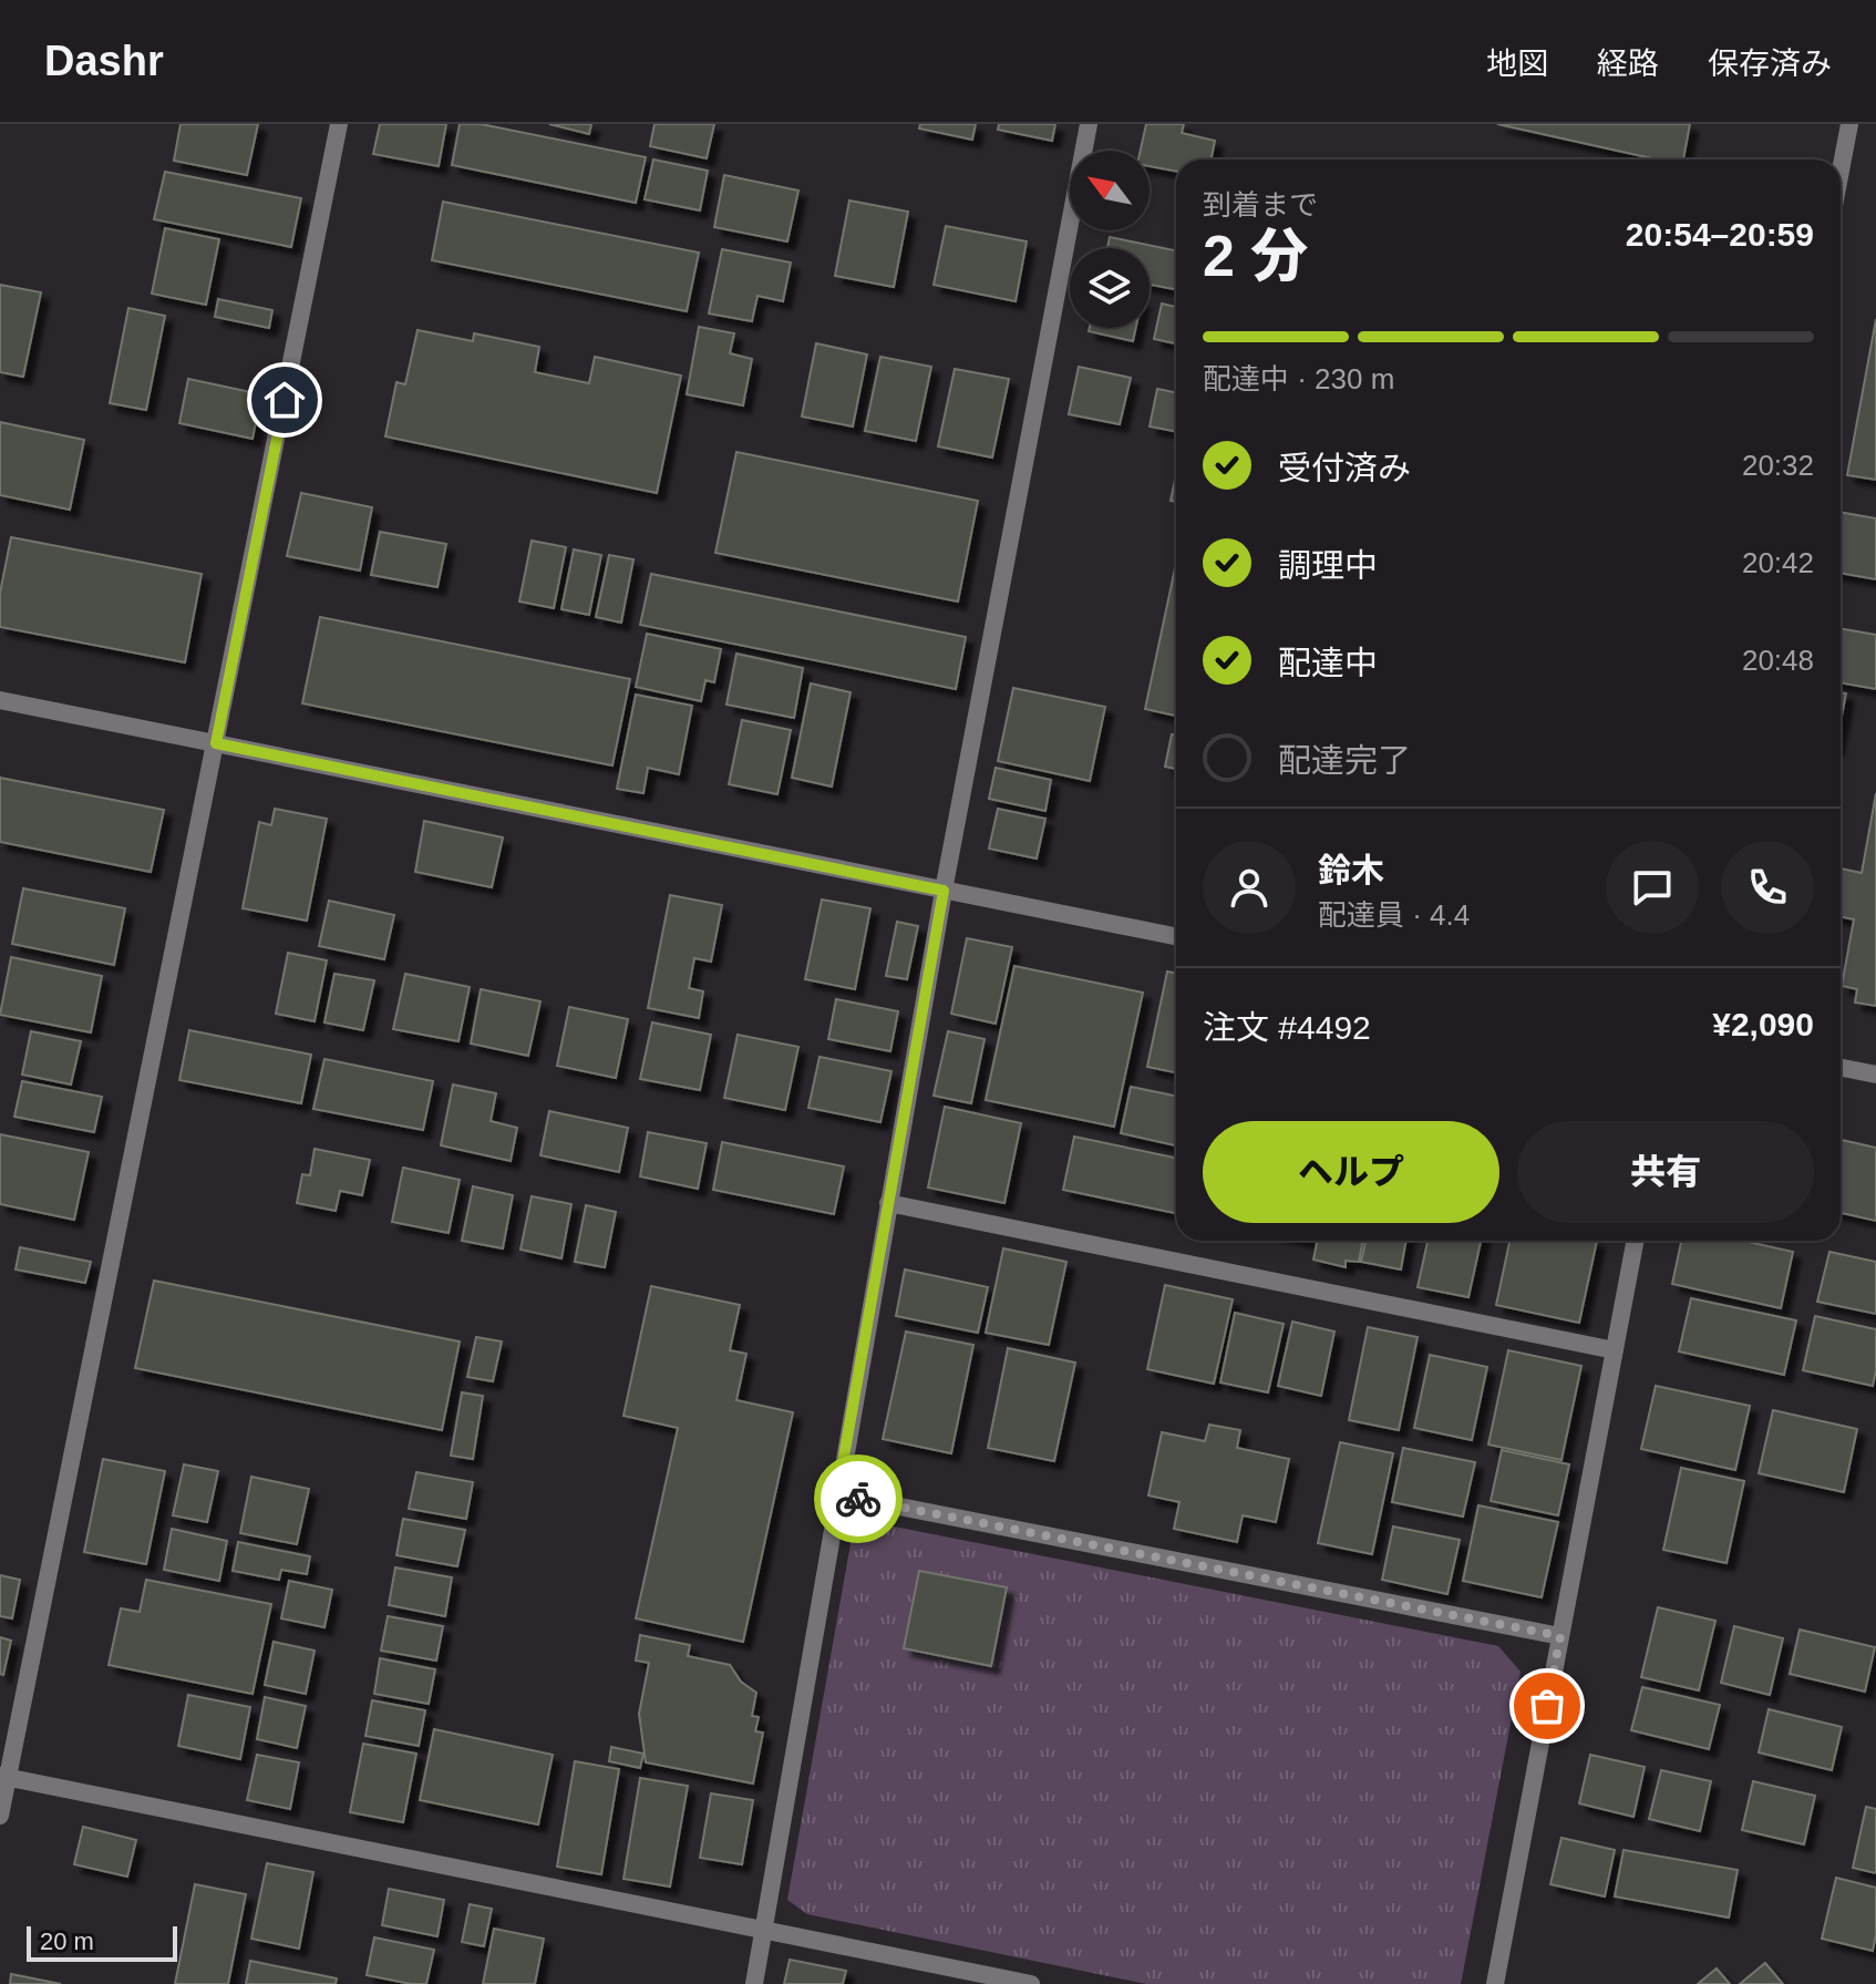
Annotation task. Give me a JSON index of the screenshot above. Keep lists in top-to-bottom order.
{
  "scale_bar": "20 m",
  "north": "top left",
  "page": {
    "header": "Dashr",
    "nav": ["地図", "経路", "保存済み"],
    "heading": ["2 分", "到着まで", "20:54–20:59"],
    "panel": [
      "鈴木",
      "配達員 · 4.4",
      "注文 #4492",
      "¥2,090"
    ],
    "bar": "配達中 · 230 m",
    "list": [
      ["受付済み", "20:32"],
      ["調理中", "20:42"],
      ["配達中", "20:48"],
      "配達完了"
    ],
    "buttons": ["ヘルプ", "共有"],
    "scale": "20 m"
  }
}
